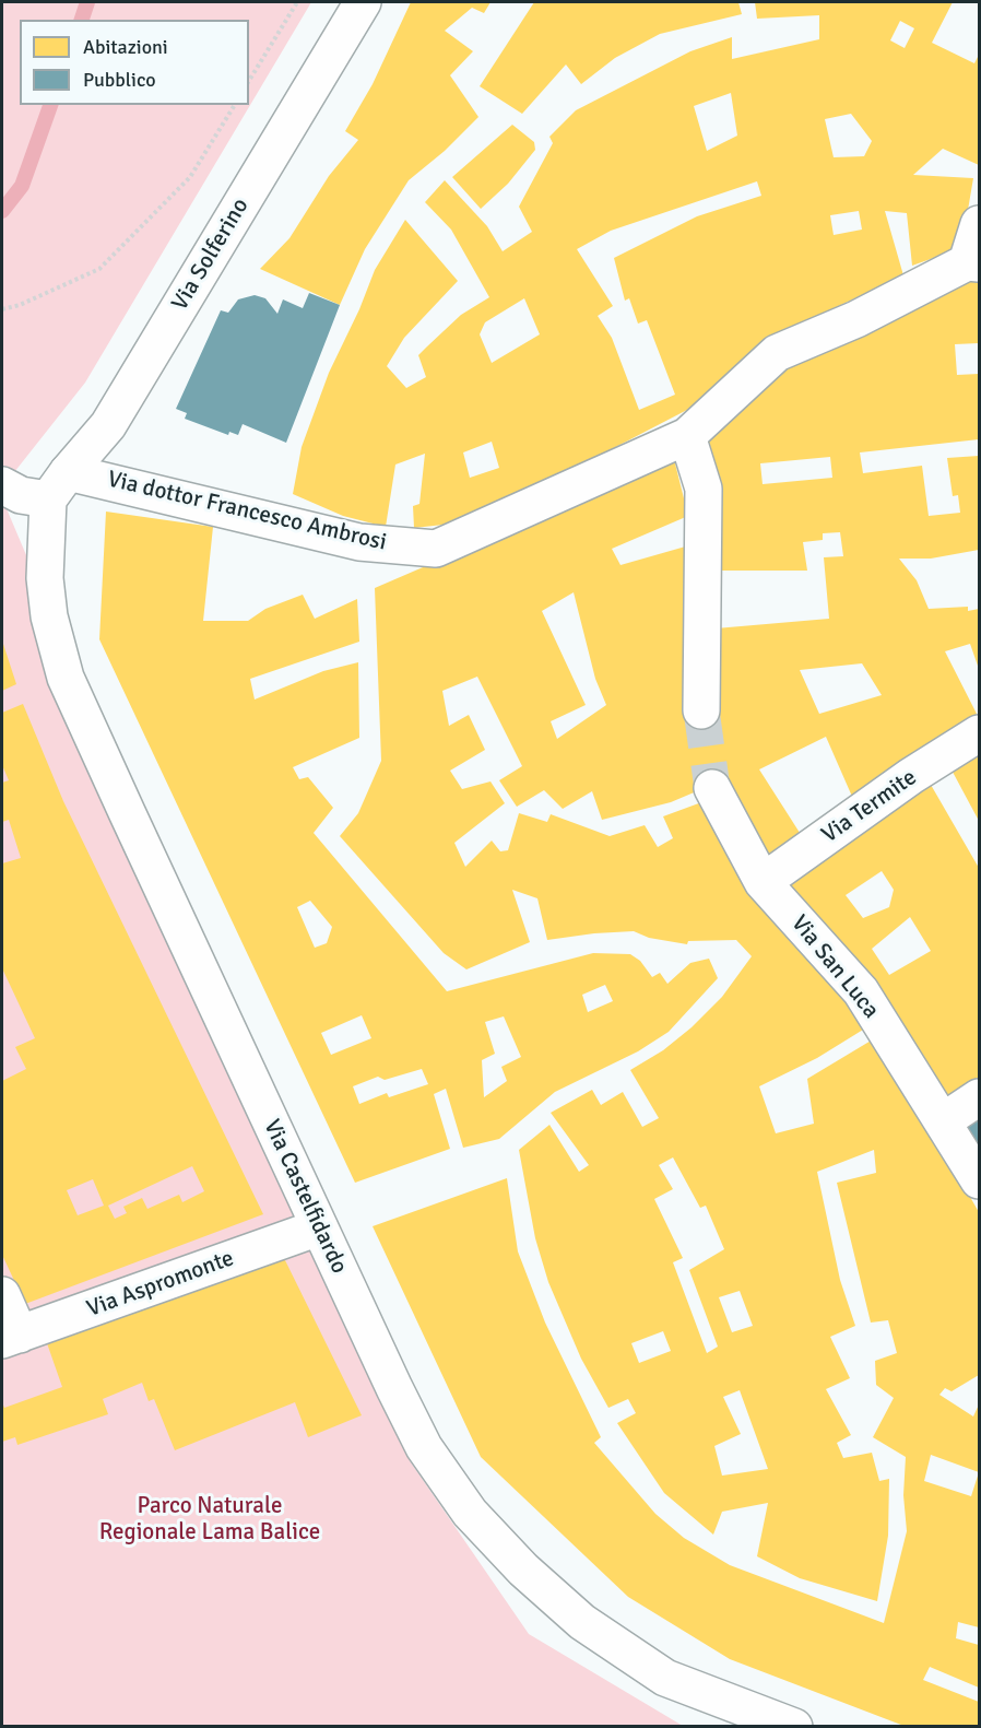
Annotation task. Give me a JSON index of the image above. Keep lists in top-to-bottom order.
{
  "streets": {
    "street": [
      "Via Solferino",
      "Via dottor Francesco Ambrosi",
      "Via Termite",
      "Via San Luca",
      "Via Castelfidardo",
      "Via Aspromonte"
    ]
  },
  "crossings": [
    ["Via Solferino", "Via dottor Francesco Ambrosi"],
    ["Via Solferino", "Via Castelfidardo"],
    ["Via dottor Francesco Ambrosi", "Via Castelfidardo"],
    ["Via Termite", "Via San Luca"],
    ["Via Castelfidardo", "Via Aspromonte"]
  ],
  "parks": ["Parco Naturale Regionale Lama Balice"],
  "legend": ["Abitazioni", "Pubblico"]
}
